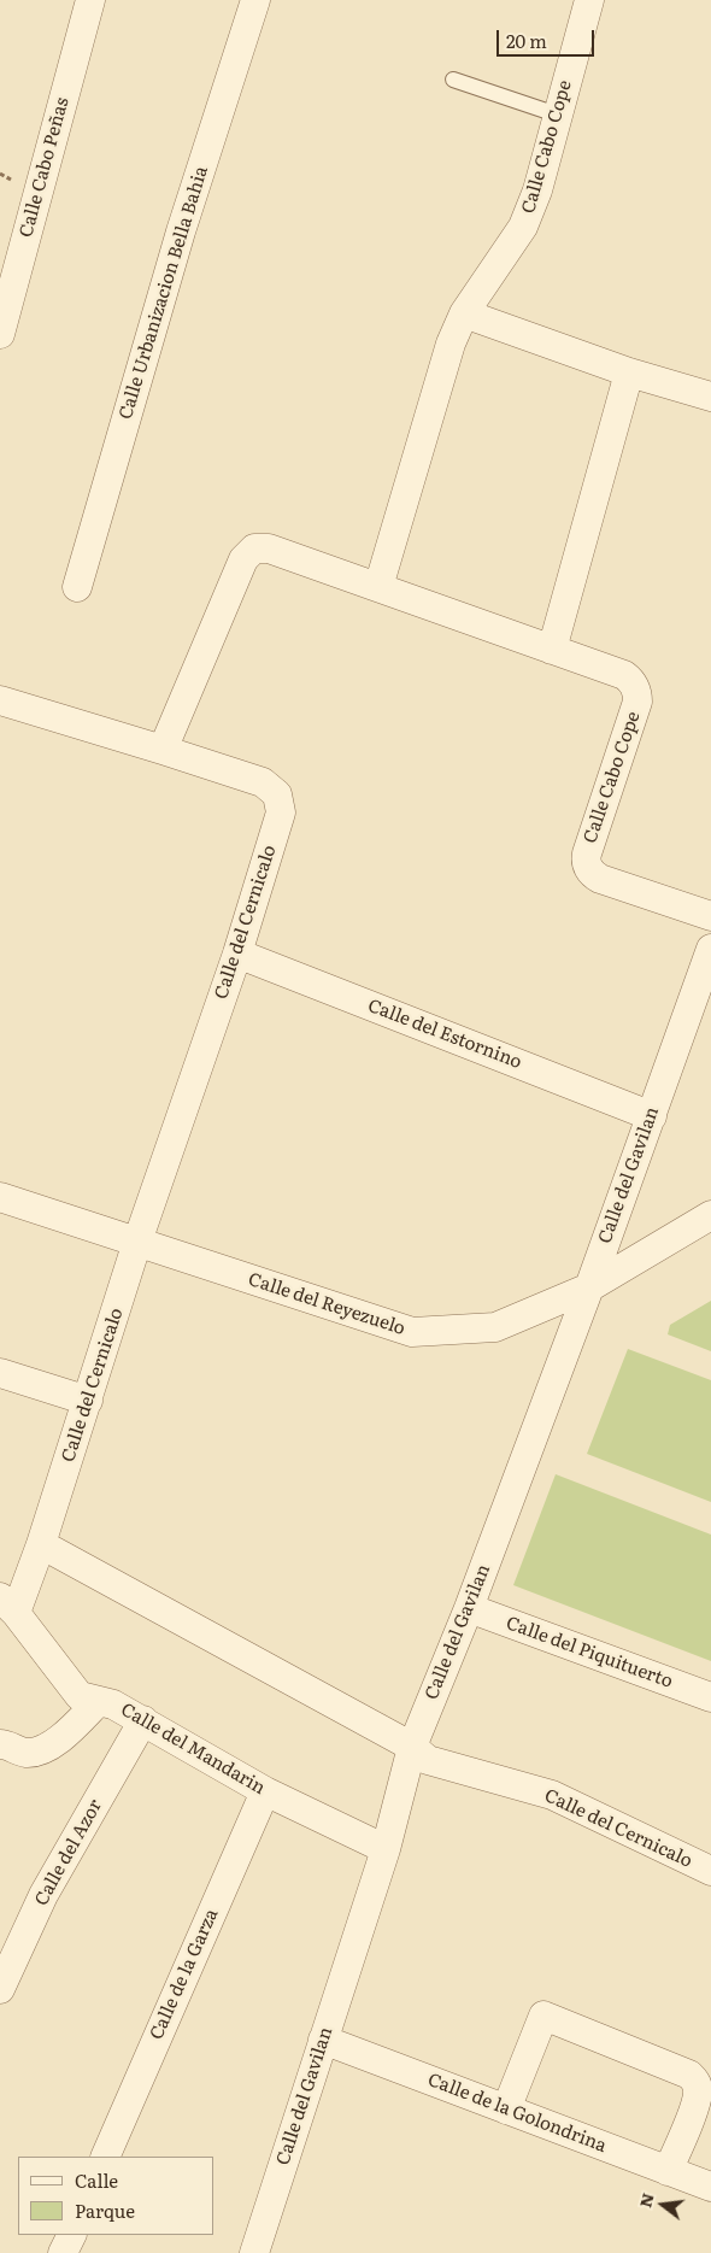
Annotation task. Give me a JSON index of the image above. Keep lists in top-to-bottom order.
{
  "streets": {
    "street": [
      "Calle Cabo Cope",
      "Calle Cabo Peñas",
      "Calle Urbanizacion Bella Bahia",
      "Calle del Cernicalo",
      "Calle del Estornino",
      "Calle del Gavilan",
      "Calle del Reyezuelo",
      "Calle del Piquituerto",
      "Calle del Mandarin",
      "Calle del Azor",
      "Calle de la Garza",
      "Calle de la Golondrina"
    ]
  },
  "crossings": [
    ["Calle Cabo Cope", "Calle del Cernicalo"],
    ["Calle del Cernicalo", "Calle del Estornino"],
    ["Calle del Cernicalo", "Calle del Gavilan"],
    ["Calle del Cernicalo", "Calle del Reyezuelo"],
    ["Calle del Estornino", "Calle del Gavilan"],
    ["Calle del Gavilan", "Calle del Reyezuelo"],
    ["Calle del Gavilan", "Calle del Piquituerto"],
    ["Calle del Gavilan", "Calle del Mandarin"],
    ["Calle del Gavilan", "Calle de la Golondrina"],
    ["Calle del Mandarin", "Calle del Azor"],
    ["Calle del Mandarin", "Calle de la Garza"]
  ],
  "legend": ["Calle", "Parque"],
  "scale_bar": "20 m",
  "north": "left"
}
